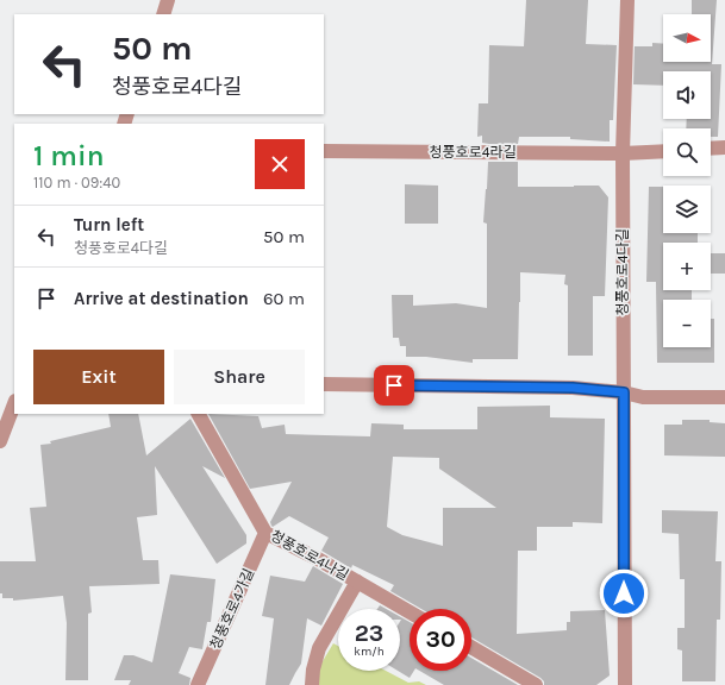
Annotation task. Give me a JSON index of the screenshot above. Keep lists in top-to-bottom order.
{
  "streets": {
    "street": [
      "청풍호로4라길",
      "청풍호로4다길",
      "청풍호로4나길",
      "청풍호로4가길"
    ]
  },
  "crossings": [
    ["청풍호로4라길", "청풍호로4다길"],
    ["청풍호로4나길", "청풍호로4가길"]
  ],
  "north": "right",
  "page": {
    "map_buttons": ["+", "−"],
    "turn": ["50 m", "청풍호로4다길"],
    "heading": ["1 min", "110 m · 09:40"],
    "list": [
      {
        "name": "Turn left",
        "note": "청풍호로4다길",
        "value": "50 m"
      },
      {
        "name": "Arrive at destination",
        "value": "60 m"
      }
    ],
    "buttons": ["Exit", "Share"],
    "speed": "23 km/h",
    "limit": "30"
  }
}
